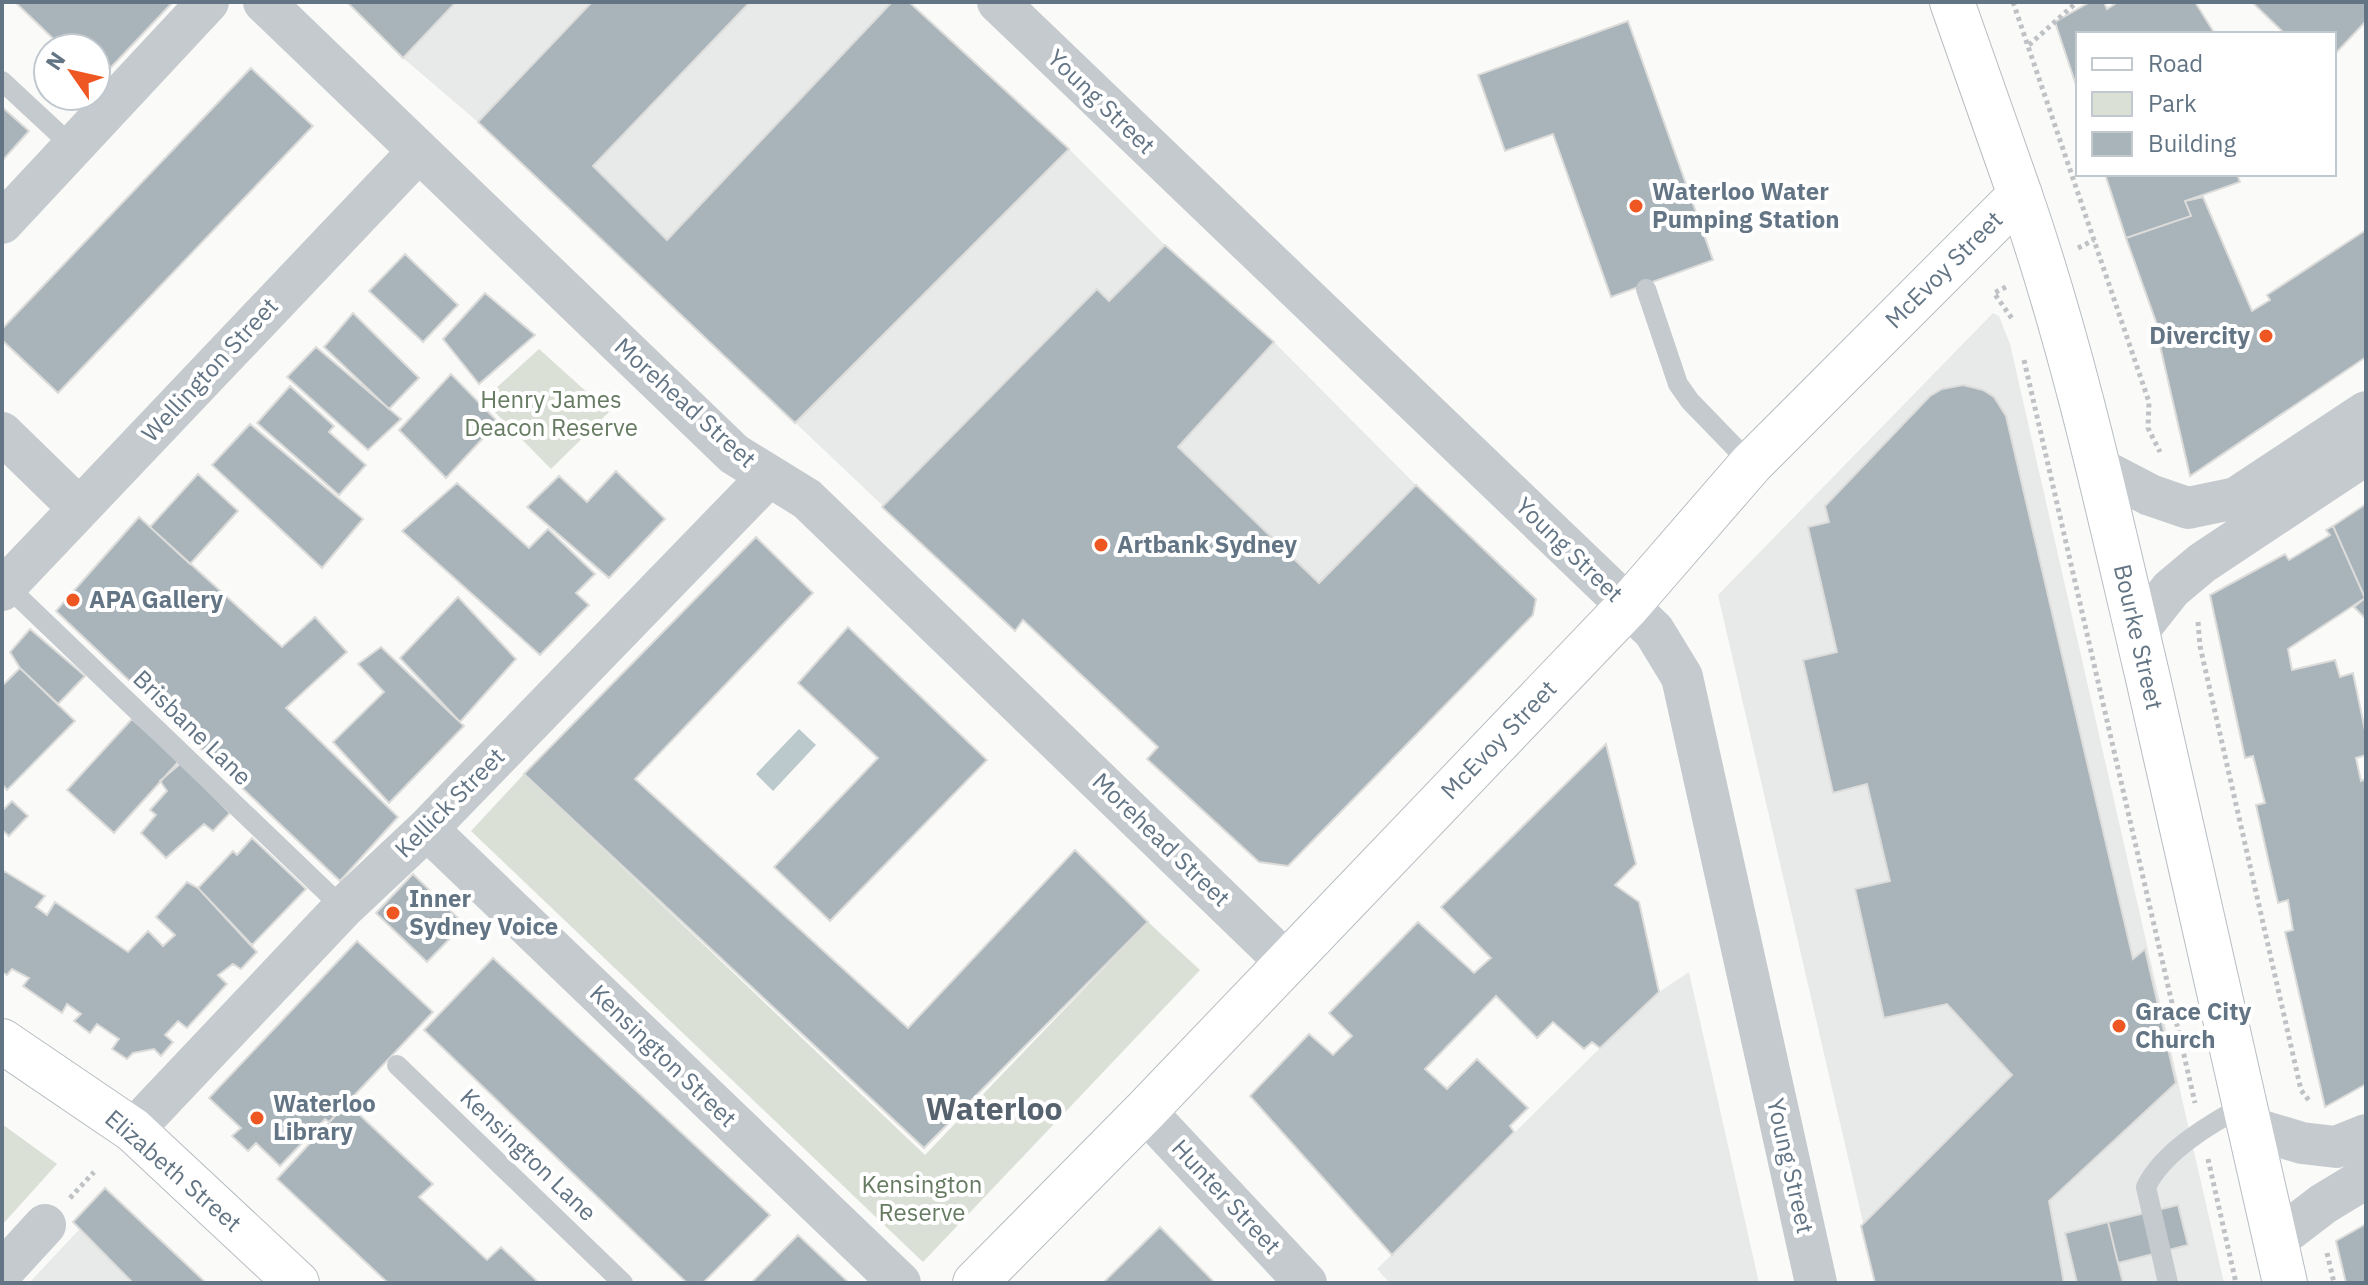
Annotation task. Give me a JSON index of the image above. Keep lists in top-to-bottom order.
{
  "streets": {
    "main road": ["McEvoy Street", "Bourke Street", "Elizabeth Street"],
    "street": [
      "Young Street",
      "Wellington Street",
      "Morehead Street",
      "Kellick Street",
      "Kensington Street",
      "Hunter Street"
    ],
    "lane": ["Brisbane Lane", "Kensington Lane"]
  },
  "crossings": [
    ["Young Street", "McEvoy Street"],
    ["McEvoy Street", "Morehead Street"],
    ["McEvoy Street", "Bourke Street"],
    ["McEvoy Street", "Hunter Street"],
    ["Wellington Street", "Morehead Street"],
    ["Wellington Street", "Brisbane Lane"],
    ["Morehead Street", "Kellick Street"],
    ["Brisbane Lane", "Kellick Street"],
    ["Kellick Street", "Kensington Street"],
    ["Kellick Street", "Elizabeth Street"]
  ],
  "districts": ["Waterloo"],
  "parks": ["Henry James Deacon Reserve", "Kensington Reserve"],
  "places": [
    "Waterloo Water Pumping Station",
    "Divercity",
    "Artbank Sydney",
    "APA Gallery",
    "Inner Sydney Voice",
    "Grace City Church",
    "Waterloo Library"
  ],
  "legend": ["Road", "Park", "Building"],
  "north": "top left"
}
